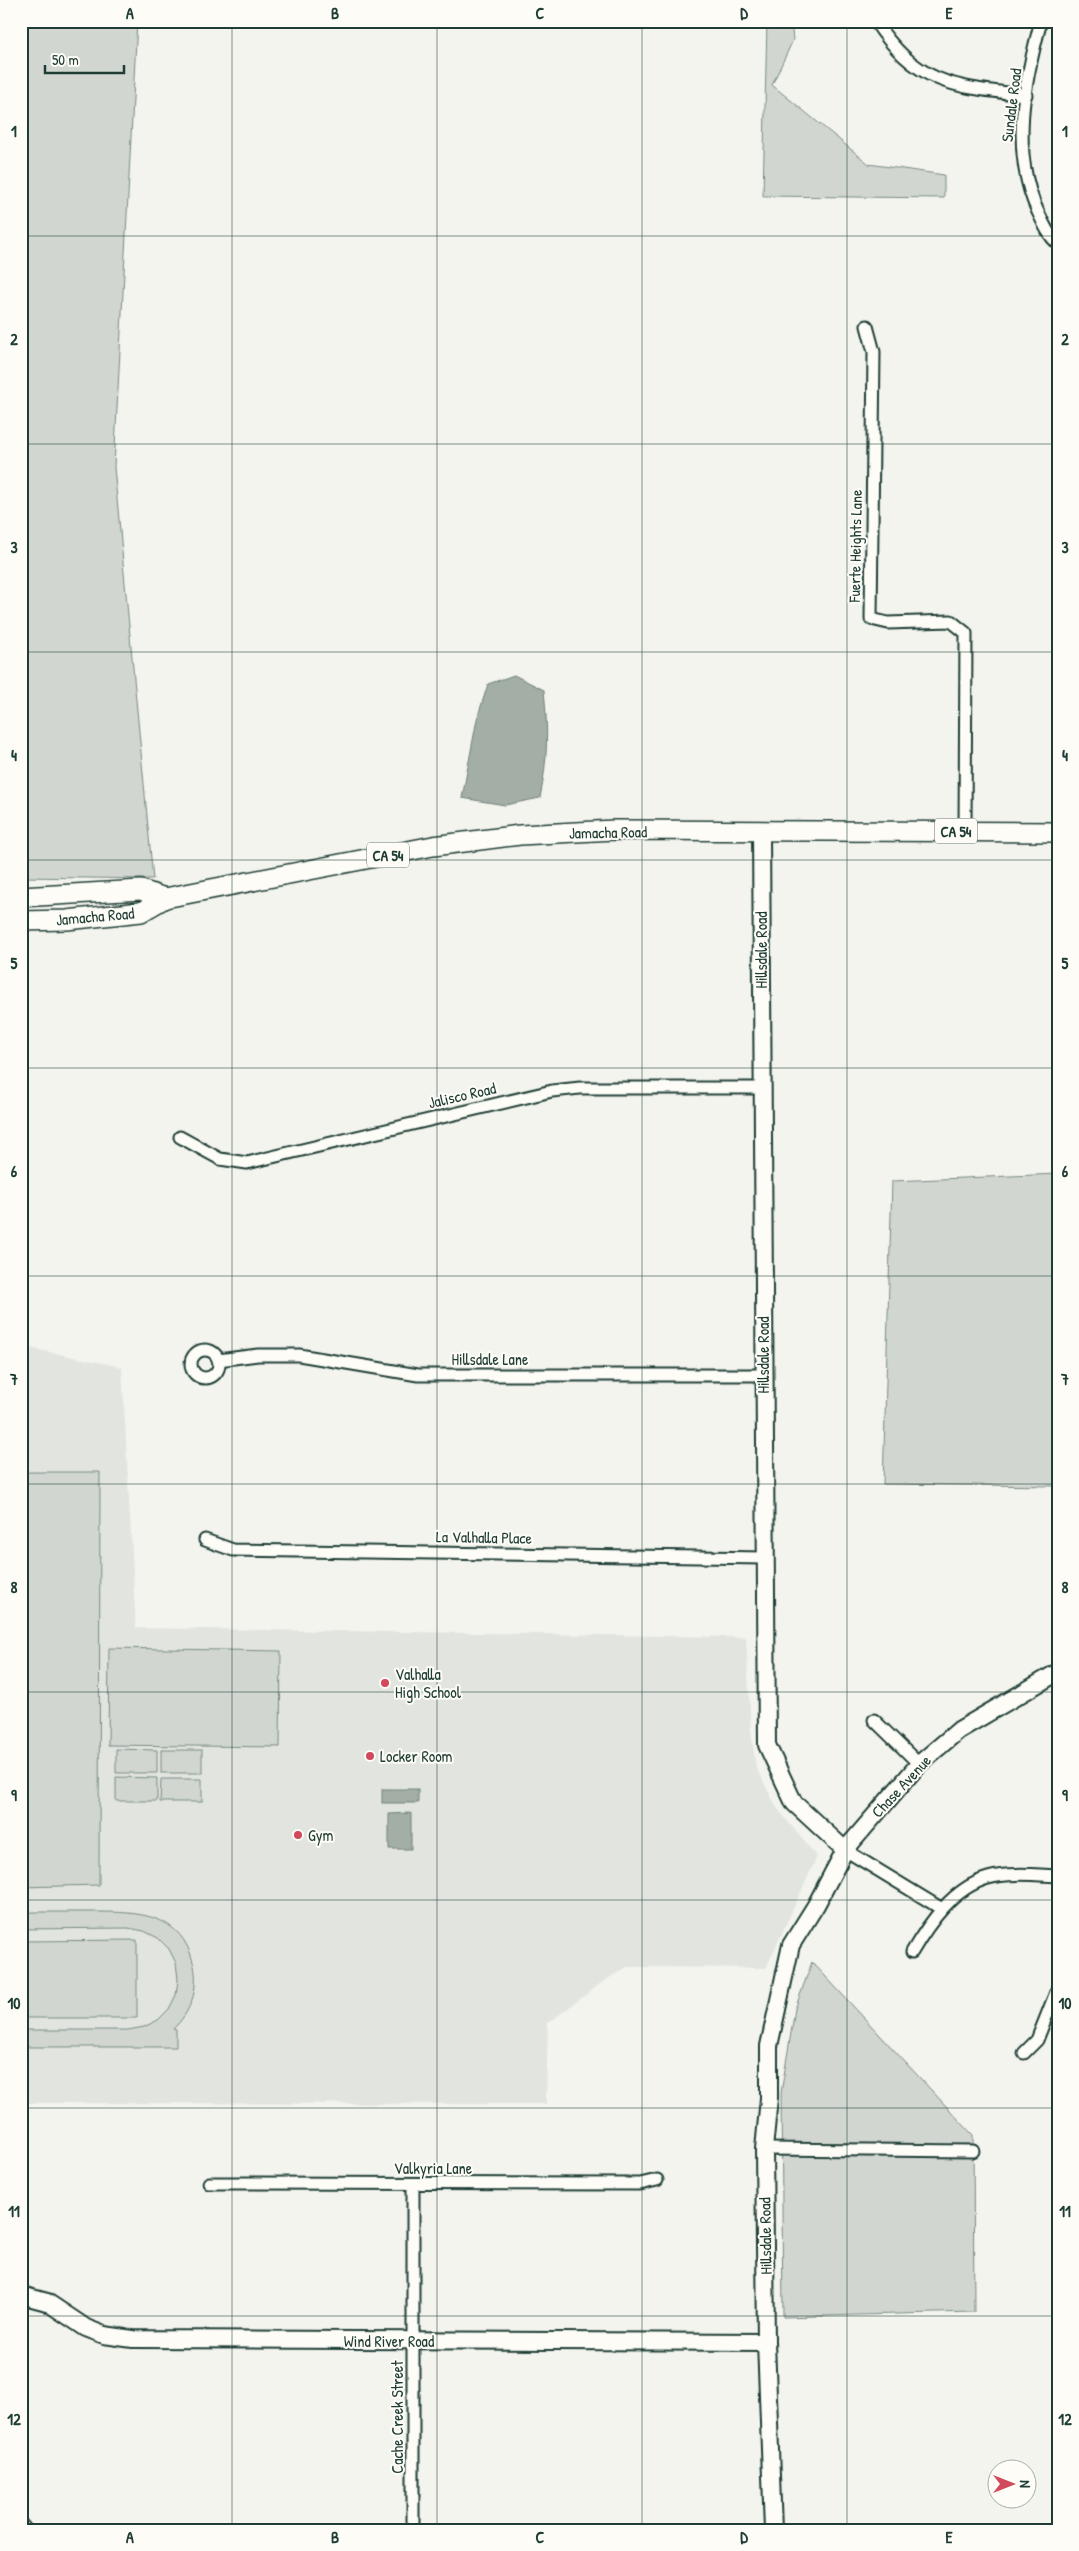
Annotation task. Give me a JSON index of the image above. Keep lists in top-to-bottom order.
{
  "streets": {
    "main road": ["CA 54", "Jamacha Road"],
    "street": [
      "Sundale Road",
      "Fuerte Heights Lane",
      "Hillsdale Road",
      "Jalisco Road",
      "Hillsdale Lane",
      "La Valhalla Place",
      "Chase Avenue",
      "Valkyria Lane",
      "Wind River Road",
      "Cache Creek Street"
    ]
  },
  "crossings": [
    ["Fuerte Heights Lane", "Jamacha Road"],
    ["Jamacha Road", "Hillsdale Road"],
    ["Hillsdale Road", "Jalisco Road"],
    ["Hillsdale Road", "Hillsdale Lane"],
    ["Hillsdale Road", "La Valhalla Place"],
    ["Hillsdale Road", "Chase Avenue"],
    ["Hillsdale Road", "Wind River Road"],
    ["Valkyria Lane", "Cache Creek Street"],
    ["Wind River Road", "Cache Creek Street"]
  ],
  "places": ["Valhalla High School", "Locker Room", "Gym"],
  "scale_bar": "50 m",
  "north": "right",
  "grid": {
    "columns": [
      "A",
      "B",
      "C",
      "D",
      "E"
    ],
    "rows": [
      "1",
      "2",
      "3",
      "4",
      "5",
      "6",
      "7",
      "8",
      "9",
      "10",
      "11",
      "12"
    ]
  }
}
